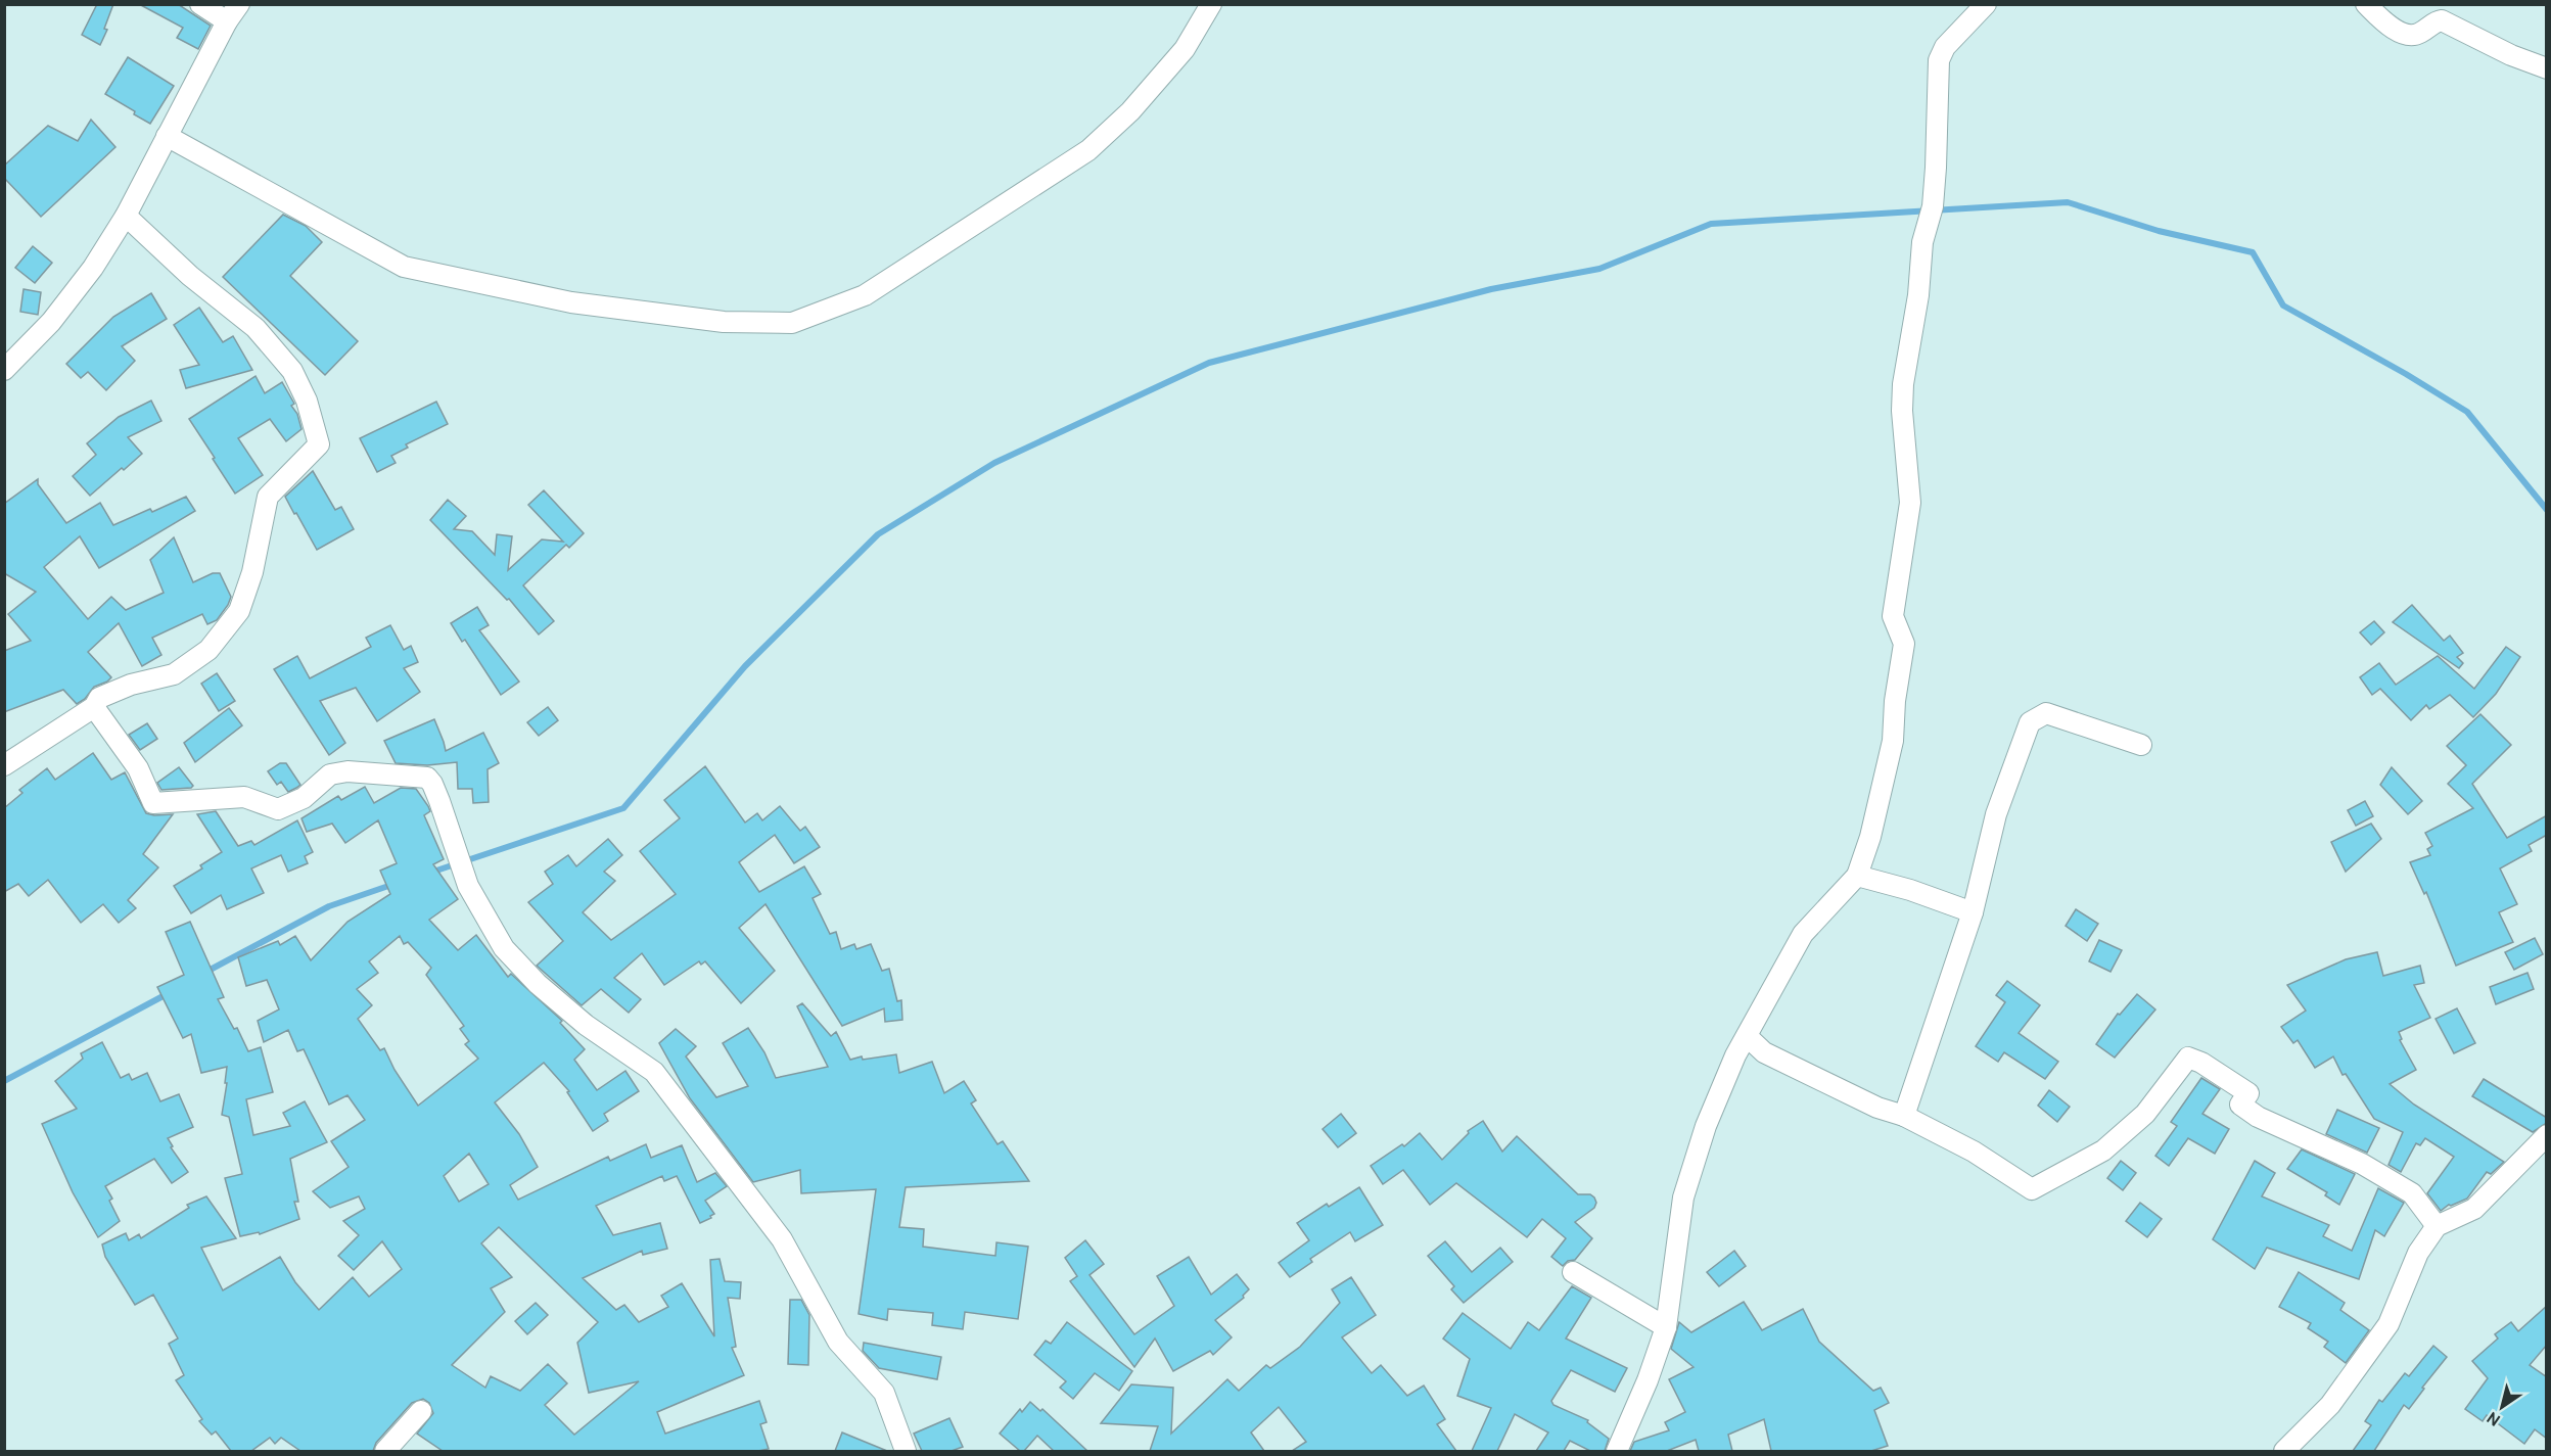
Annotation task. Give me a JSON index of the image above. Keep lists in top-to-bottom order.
{
  "north": "bottom left"
}
